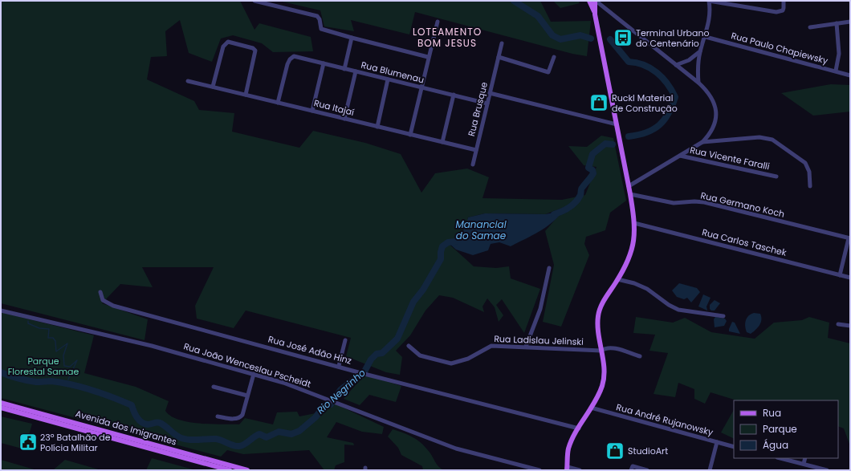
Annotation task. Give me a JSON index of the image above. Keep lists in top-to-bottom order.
{
  "streets": {
    "main road": ["Avenida dos Imigrantes"],
    "street": [
      "Rua Paulo Chapiewsky",
      "Rua Blumenau",
      "Rua Itajaí",
      "Rua Brusque",
      "Rua Vicente Faralli",
      "Rua Germano Koch",
      "Rua Carlos Taschek",
      "Rua Ladislau Jelinski",
      "Rua José Adão Hinz",
      "Rua João Wenceslau Pscheidt",
      "Rua André Rujanowsky"
    ]
  },
  "crossings": [
    ["Rua Blumenau", "Rua Itajaí"],
    ["Rua Blumenau", "Rua Brusque"],
    ["Rua Itajaí", "Rua Brusque"]
  ],
  "districts": ["LOTEAMENTO BOM JESUS"],
  "water": ["Manancial do Samae", "Rio Negrinho"],
  "parks": ["Parque Florestal Samae"],
  "places": {
    "bus stop": ["Terminal Urbano do Centenário"],
    "shop": ["Ruckl Material de Construção", "StudioArt"],
    "public building": ["23º Batalhão de Polícia Militar"]
  },
  "legend": ["Rua", "Parque", "Água"]
}
